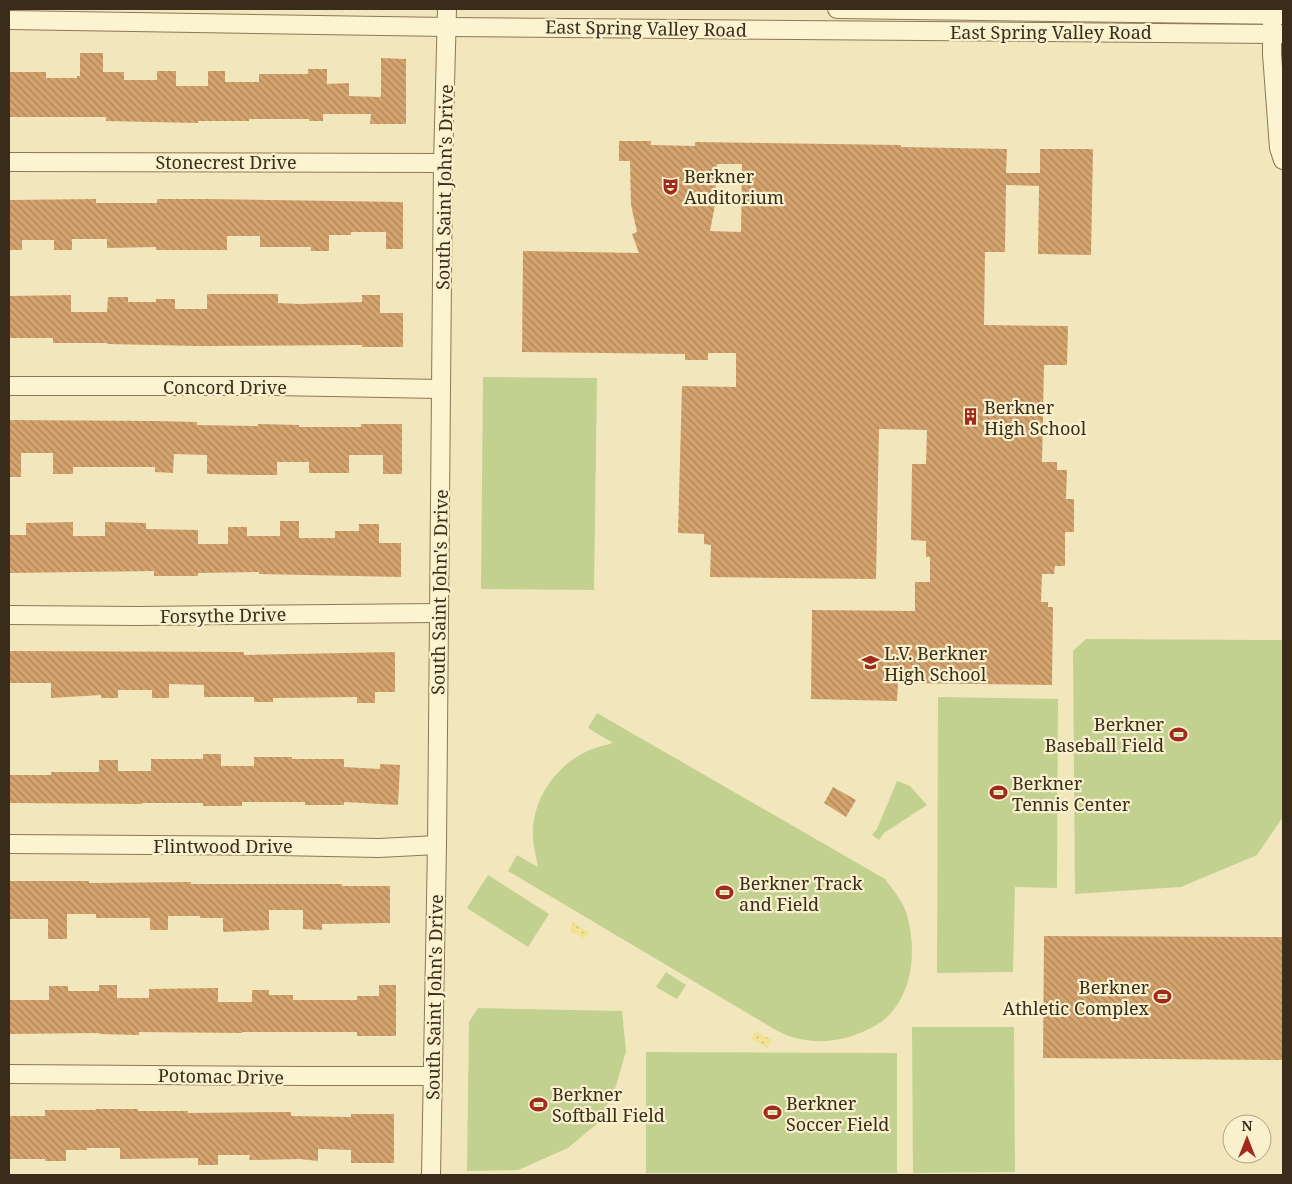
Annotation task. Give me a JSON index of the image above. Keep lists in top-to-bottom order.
{
  "streets": {
    "street": [
      "East Spring Valley Road",
      "Stonecrest Drive",
      "South Saint John's Drive",
      "Concord Drive",
      "Forsythe Drive",
      "Flintwood Drive",
      "Potomac Drive"
    ]
  },
  "crossings": [
    ["East Spring Valley Road", "South Saint John's Drive"],
    ["Stonecrest Drive", "South Saint John's Drive"],
    ["South Saint John's Drive", "Concord Drive"],
    ["South Saint John's Drive", "Forsythe Drive"],
    ["South Saint John's Drive", "Flintwood Drive"],
    ["South Saint John's Drive", "Potomac Drive"]
  ],
  "places": {
    "theatre": ["Berkner Auditorium"],
    "building": ["Berkner High School"],
    "school or university": ["L.V. Berkner High School"],
    "sports": [
      "Berkner Baseball Field",
      "Berkner Tennis Center",
      "Berkner Track and Field",
      "Berkner Athletic Complex",
      "Berkner Softball Field",
      "Berkner Soccer Field"
    ]
  },
  "north": "top"
}
